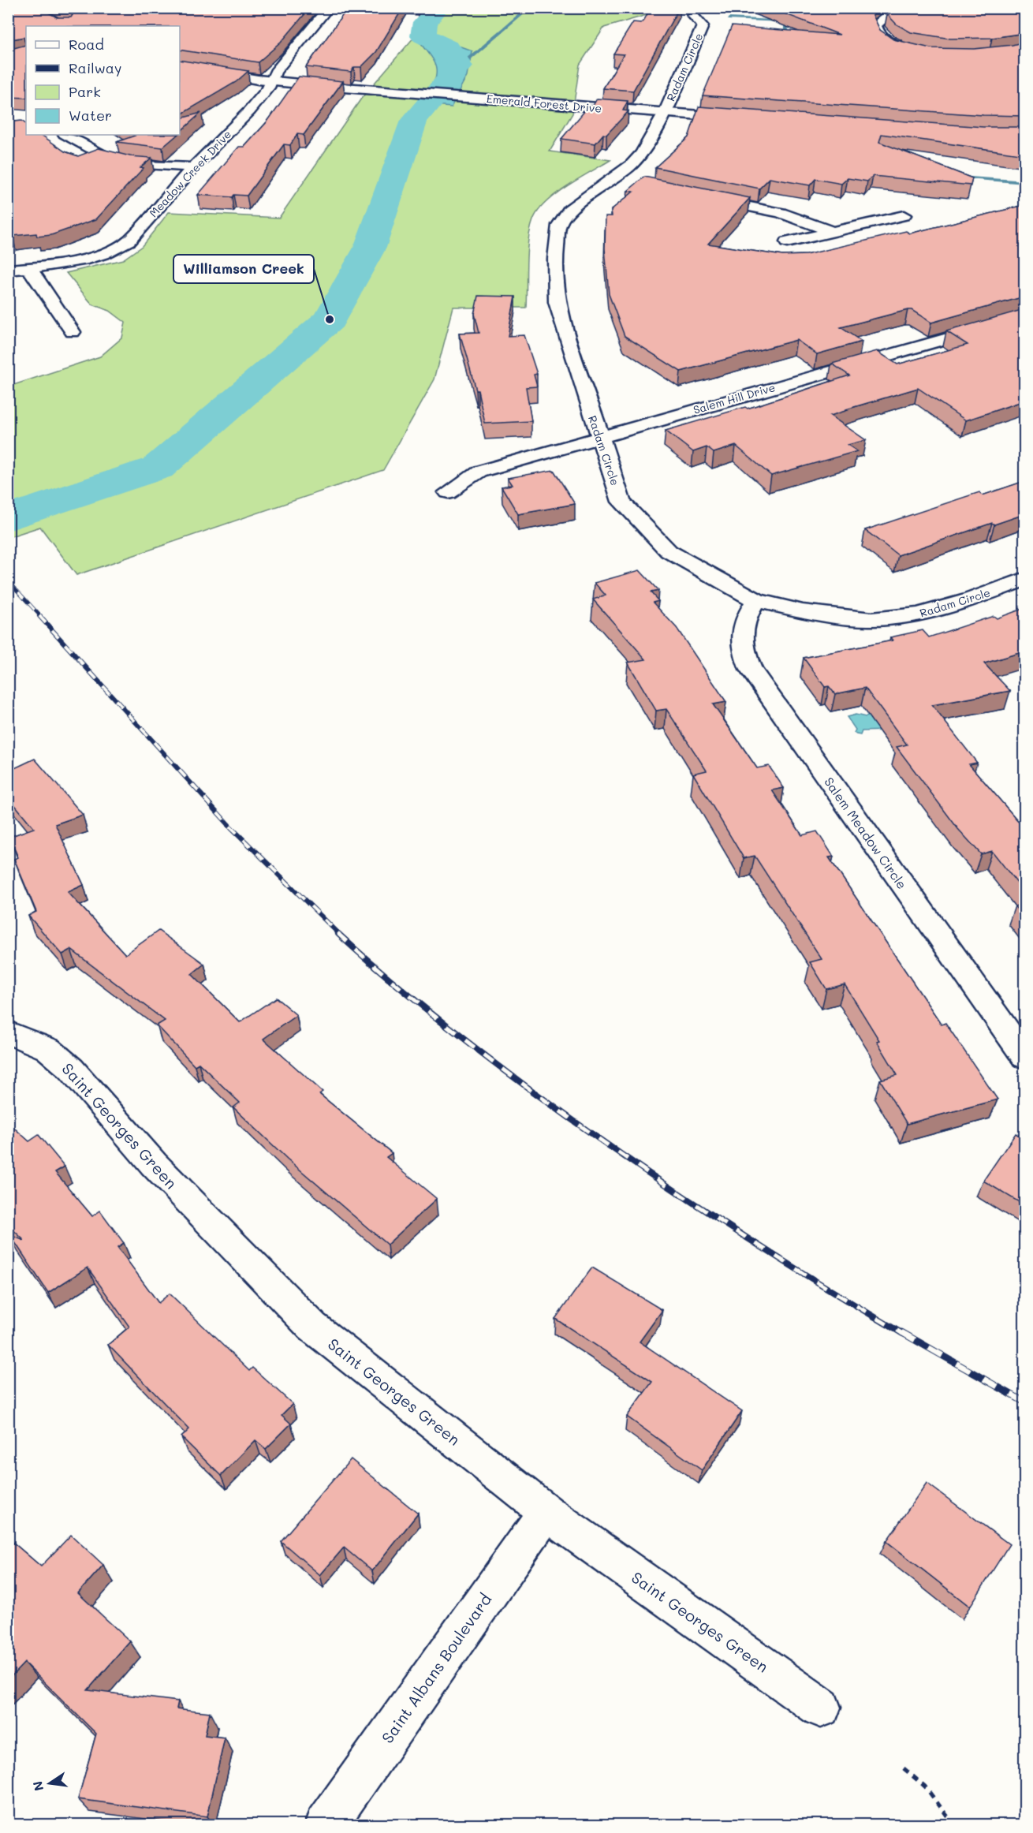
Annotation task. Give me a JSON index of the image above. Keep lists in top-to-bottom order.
{
  "streets": {
    "street": [
      "Radam Circle",
      "Emerald Forest Drive",
      "Meadow Creek Drive",
      "Salem Hill Drive",
      "Salem Meadow Circle",
      "Saint Georges Green",
      "Saint Albans Boulevard"
    ]
  },
  "crossings": [
    ["Radam Circle", "Emerald Forest Drive"],
    ["Radam Circle", "Salem Hill Drive"],
    ["Radam Circle", "Salem Meadow Circle"],
    ["Emerald Forest Drive", "Meadow Creek Drive"],
    ["Saint Georges Green", "Saint Albans Boulevard"]
  ],
  "places": ["Williamson Creek"],
  "legend": [
    "Road",
    "Railway",
    "Park",
    "Water"
  ],
  "north": "left"
}
